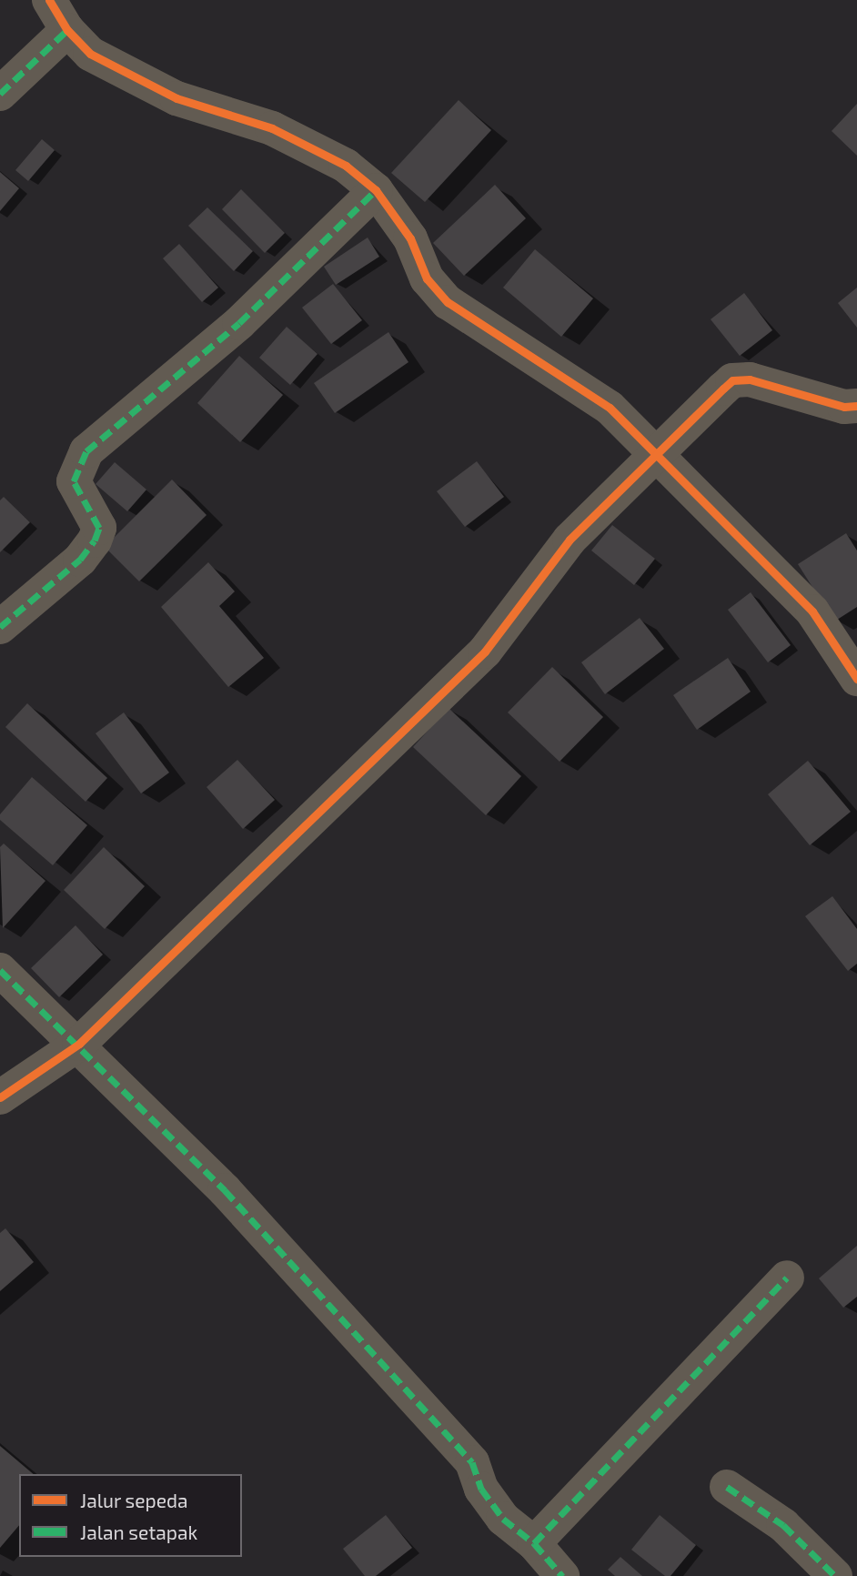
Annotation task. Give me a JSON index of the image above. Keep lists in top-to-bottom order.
{
  "legend": ["Jalur sepeda", "Jalan setapak"]
}
